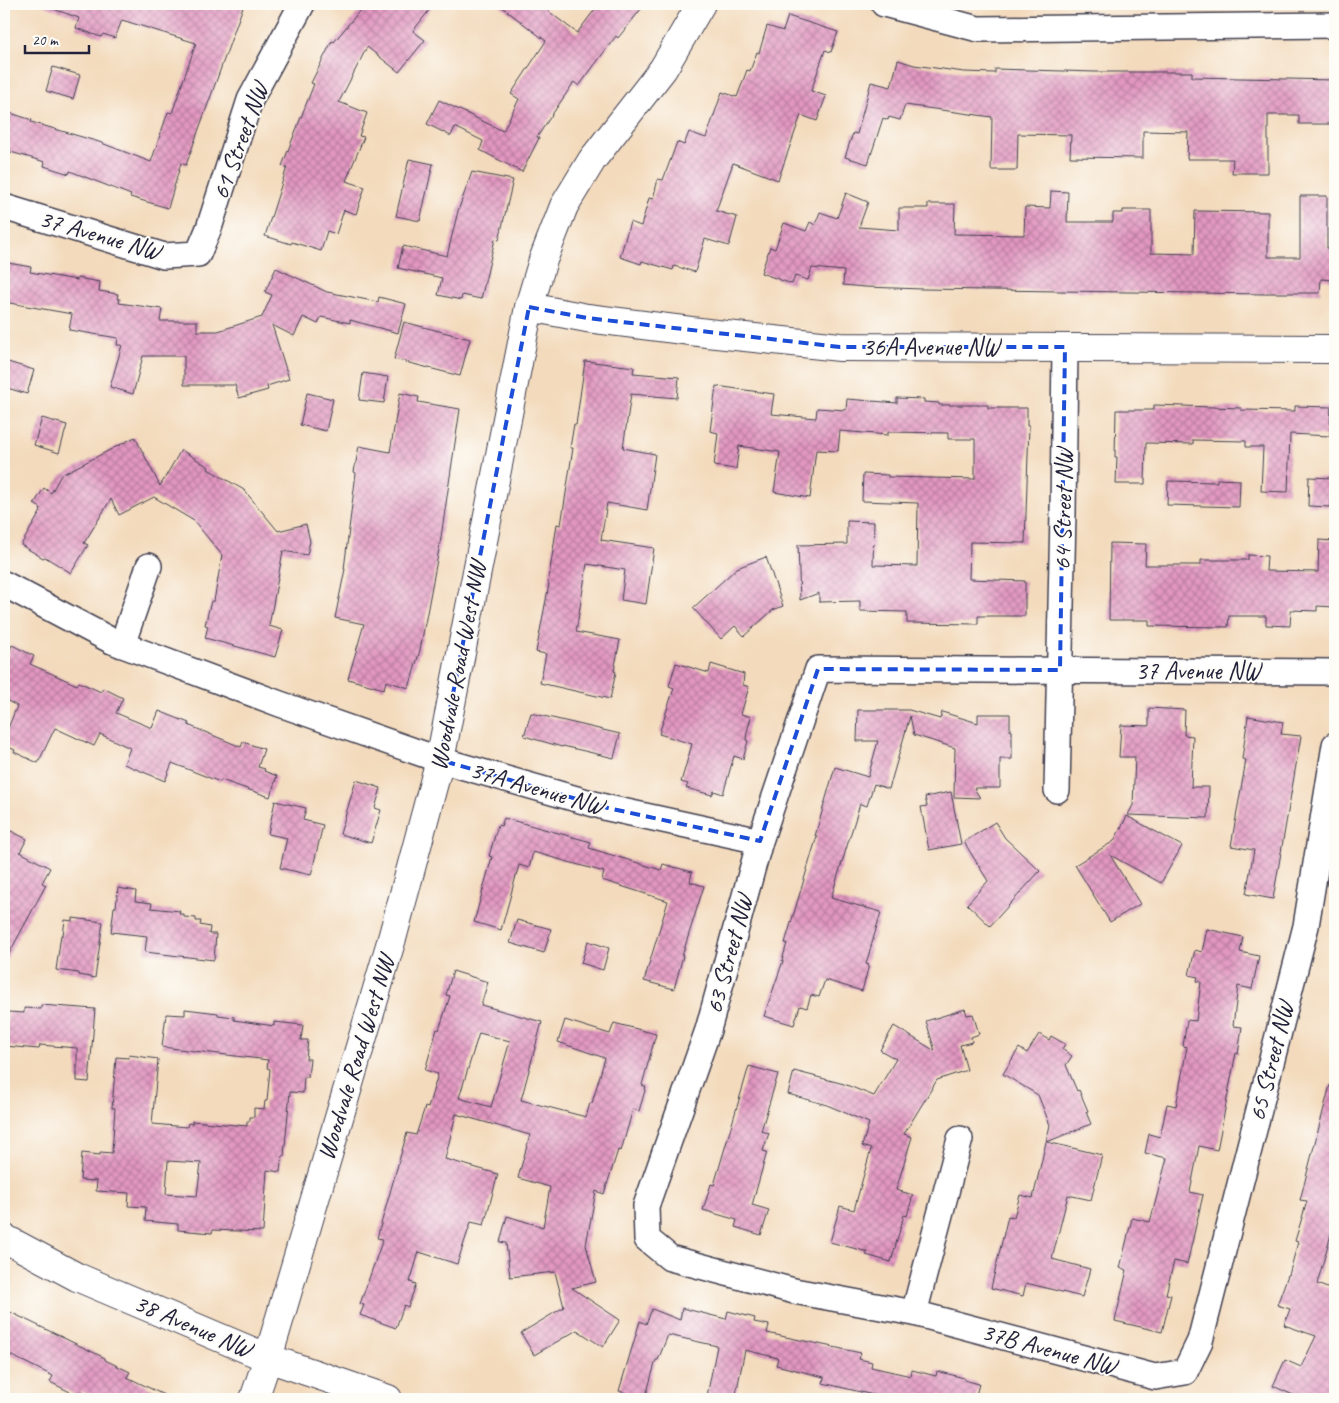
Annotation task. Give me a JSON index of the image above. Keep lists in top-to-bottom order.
{
  "streets": {
    "street": [
      "61 Street NW",
      "37 Avenue NW",
      "36A Avenue NW",
      "64 Street NW",
      "Woodvale Road West NW",
      "37A Avenue NW",
      "63 Street NW",
      "65 Street NW",
      "38 Avenue NW",
      "37B Avenue NW"
    ]
  },
  "crossings": [
    ["61 Street NW", "37 Avenue NW"],
    ["37 Avenue NW", "64 Street NW"],
    ["37 Avenue NW", "63 Street NW"],
    ["36A Avenue NW", "64 Street NW"],
    ["36A Avenue NW", "Woodvale Road West NW"],
    ["Woodvale Road West NW", "37A Avenue NW"],
    ["Woodvale Road West NW", "38 Avenue NW"],
    ["37A Avenue NW", "63 Street NW"],
    ["63 Street NW", "37B Avenue NW"],
    ["65 Street NW", "37B Avenue NW"]
  ],
  "scale_bar": "20 m"
}
